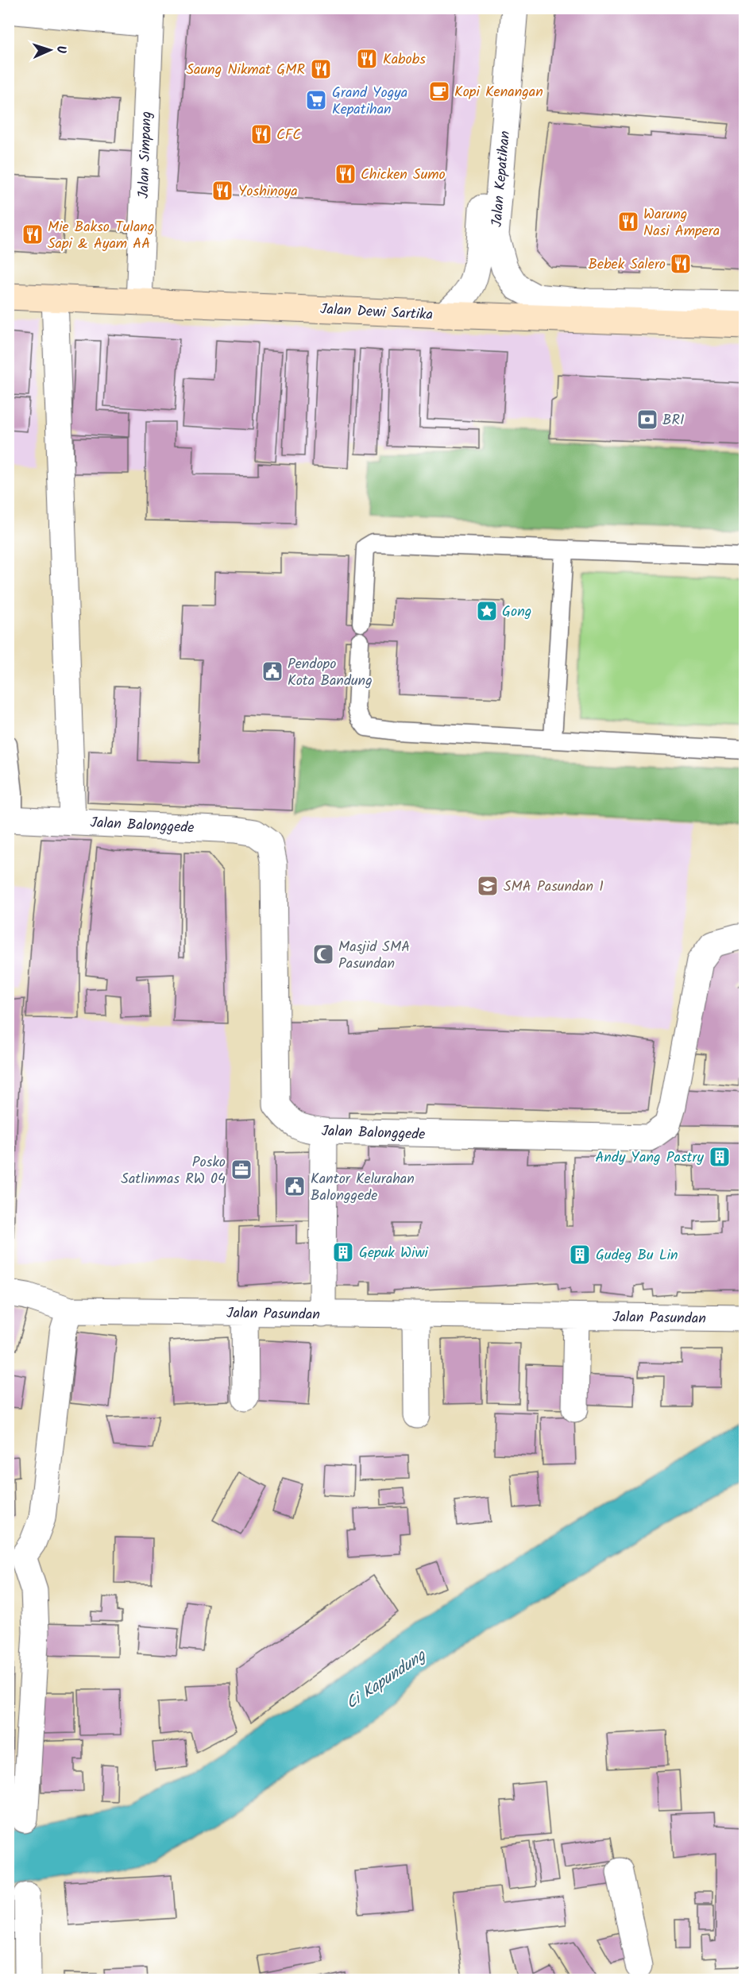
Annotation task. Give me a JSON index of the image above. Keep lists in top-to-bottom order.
{
  "streets": {
    "main road": ["Jalan Dewi Sartika"],
    "street": [
      "Jalan Simpang",
      "Jalan Kepatihan",
      "Jalan Balonggede",
      "Jalan Pasundan"
    ]
  },
  "crossings": [
    ["Jalan Simpang", "Jalan Dewi Sartika"],
    ["Jalan Kepatihan", "Jalan Dewi Sartika"]
  ],
  "water": ["Ci Kapundung"],
  "places": {
    "restaurant": [
      "Kabobs",
      "Saung Nikmat GMR",
      "CFC",
      "Chicken Sumo",
      "Yoshinoya",
      "Warung Nasi Ampera",
      "Mie Bakso Tulang Sapi & Ayam AA",
      "Bebek Salero"
    ],
    "cafe": ["Kopi Kenangan"],
    "supermarket": ["Grand Yogya Kepatihan"],
    "bank": ["BRI"],
    "place": ["Gong"],
    "public building": ["Pendopo Kota Bandung", "Kantor Kelurahan Balonggede"],
    "school or university": ["SMA Pasundan 1"],
    "mosque": ["Masjid SMA Pasundan"],
    "building": ["Andy Yang Pastry", "Gepuk Wiwi", "Gudeg Bu Lin"],
    "office": ["Posko Satlinmas RW 04"]
  },
  "north": "right"
}
